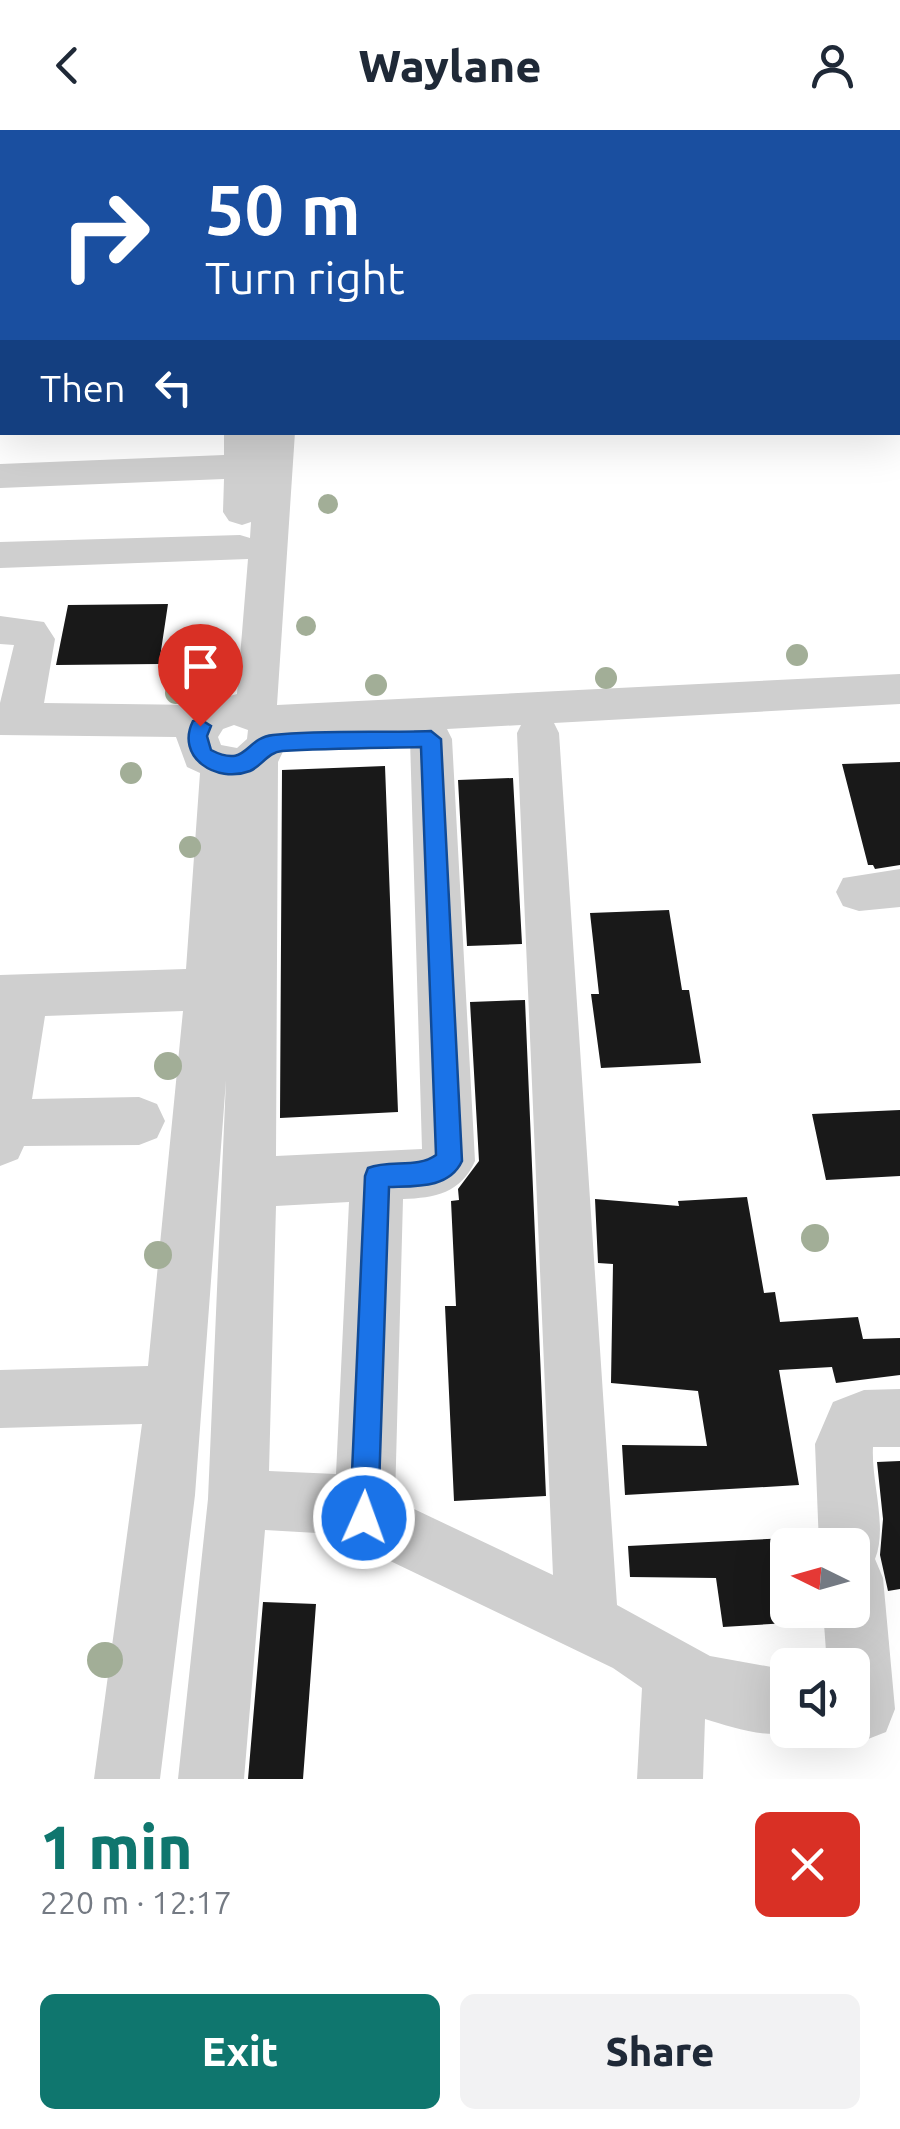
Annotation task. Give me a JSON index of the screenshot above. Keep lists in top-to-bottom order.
{
  "north": "left",
  "page": {
    "header": "Waylane",
    "turn": ["50 m", "Turn right"],
    "then": "Then",
    "heading": ["1 min", "220 m · 12:17"],
    "buttons": ["Exit", "Share"]
  }
}
